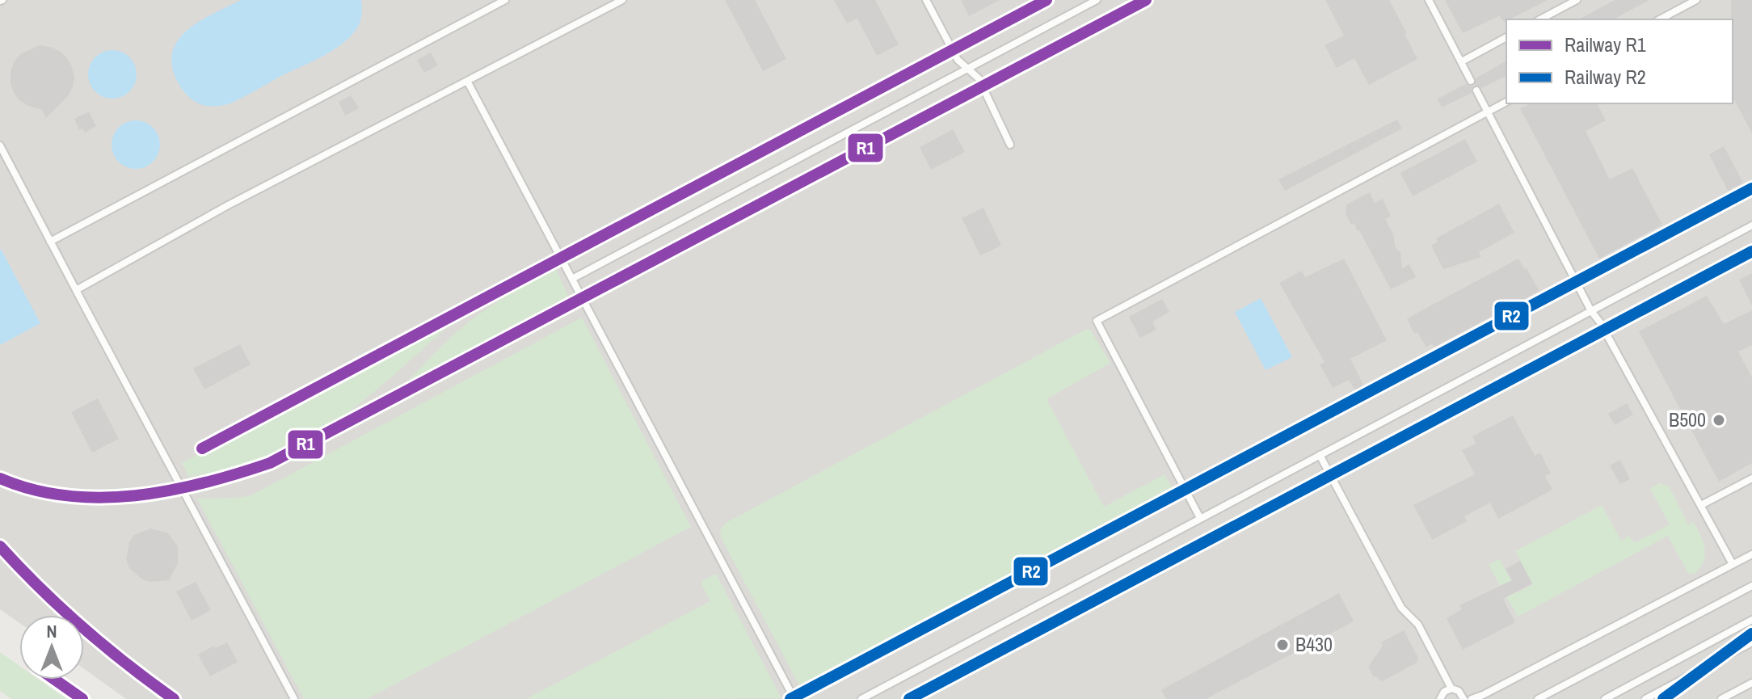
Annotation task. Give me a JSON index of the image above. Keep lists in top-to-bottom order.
{
  "places": ["B500", "B430"],
  "lines": ["rail line R1", "rail line R2"],
  "legend": ["Railway R1", "Railway R2"],
  "north": "top"
}
